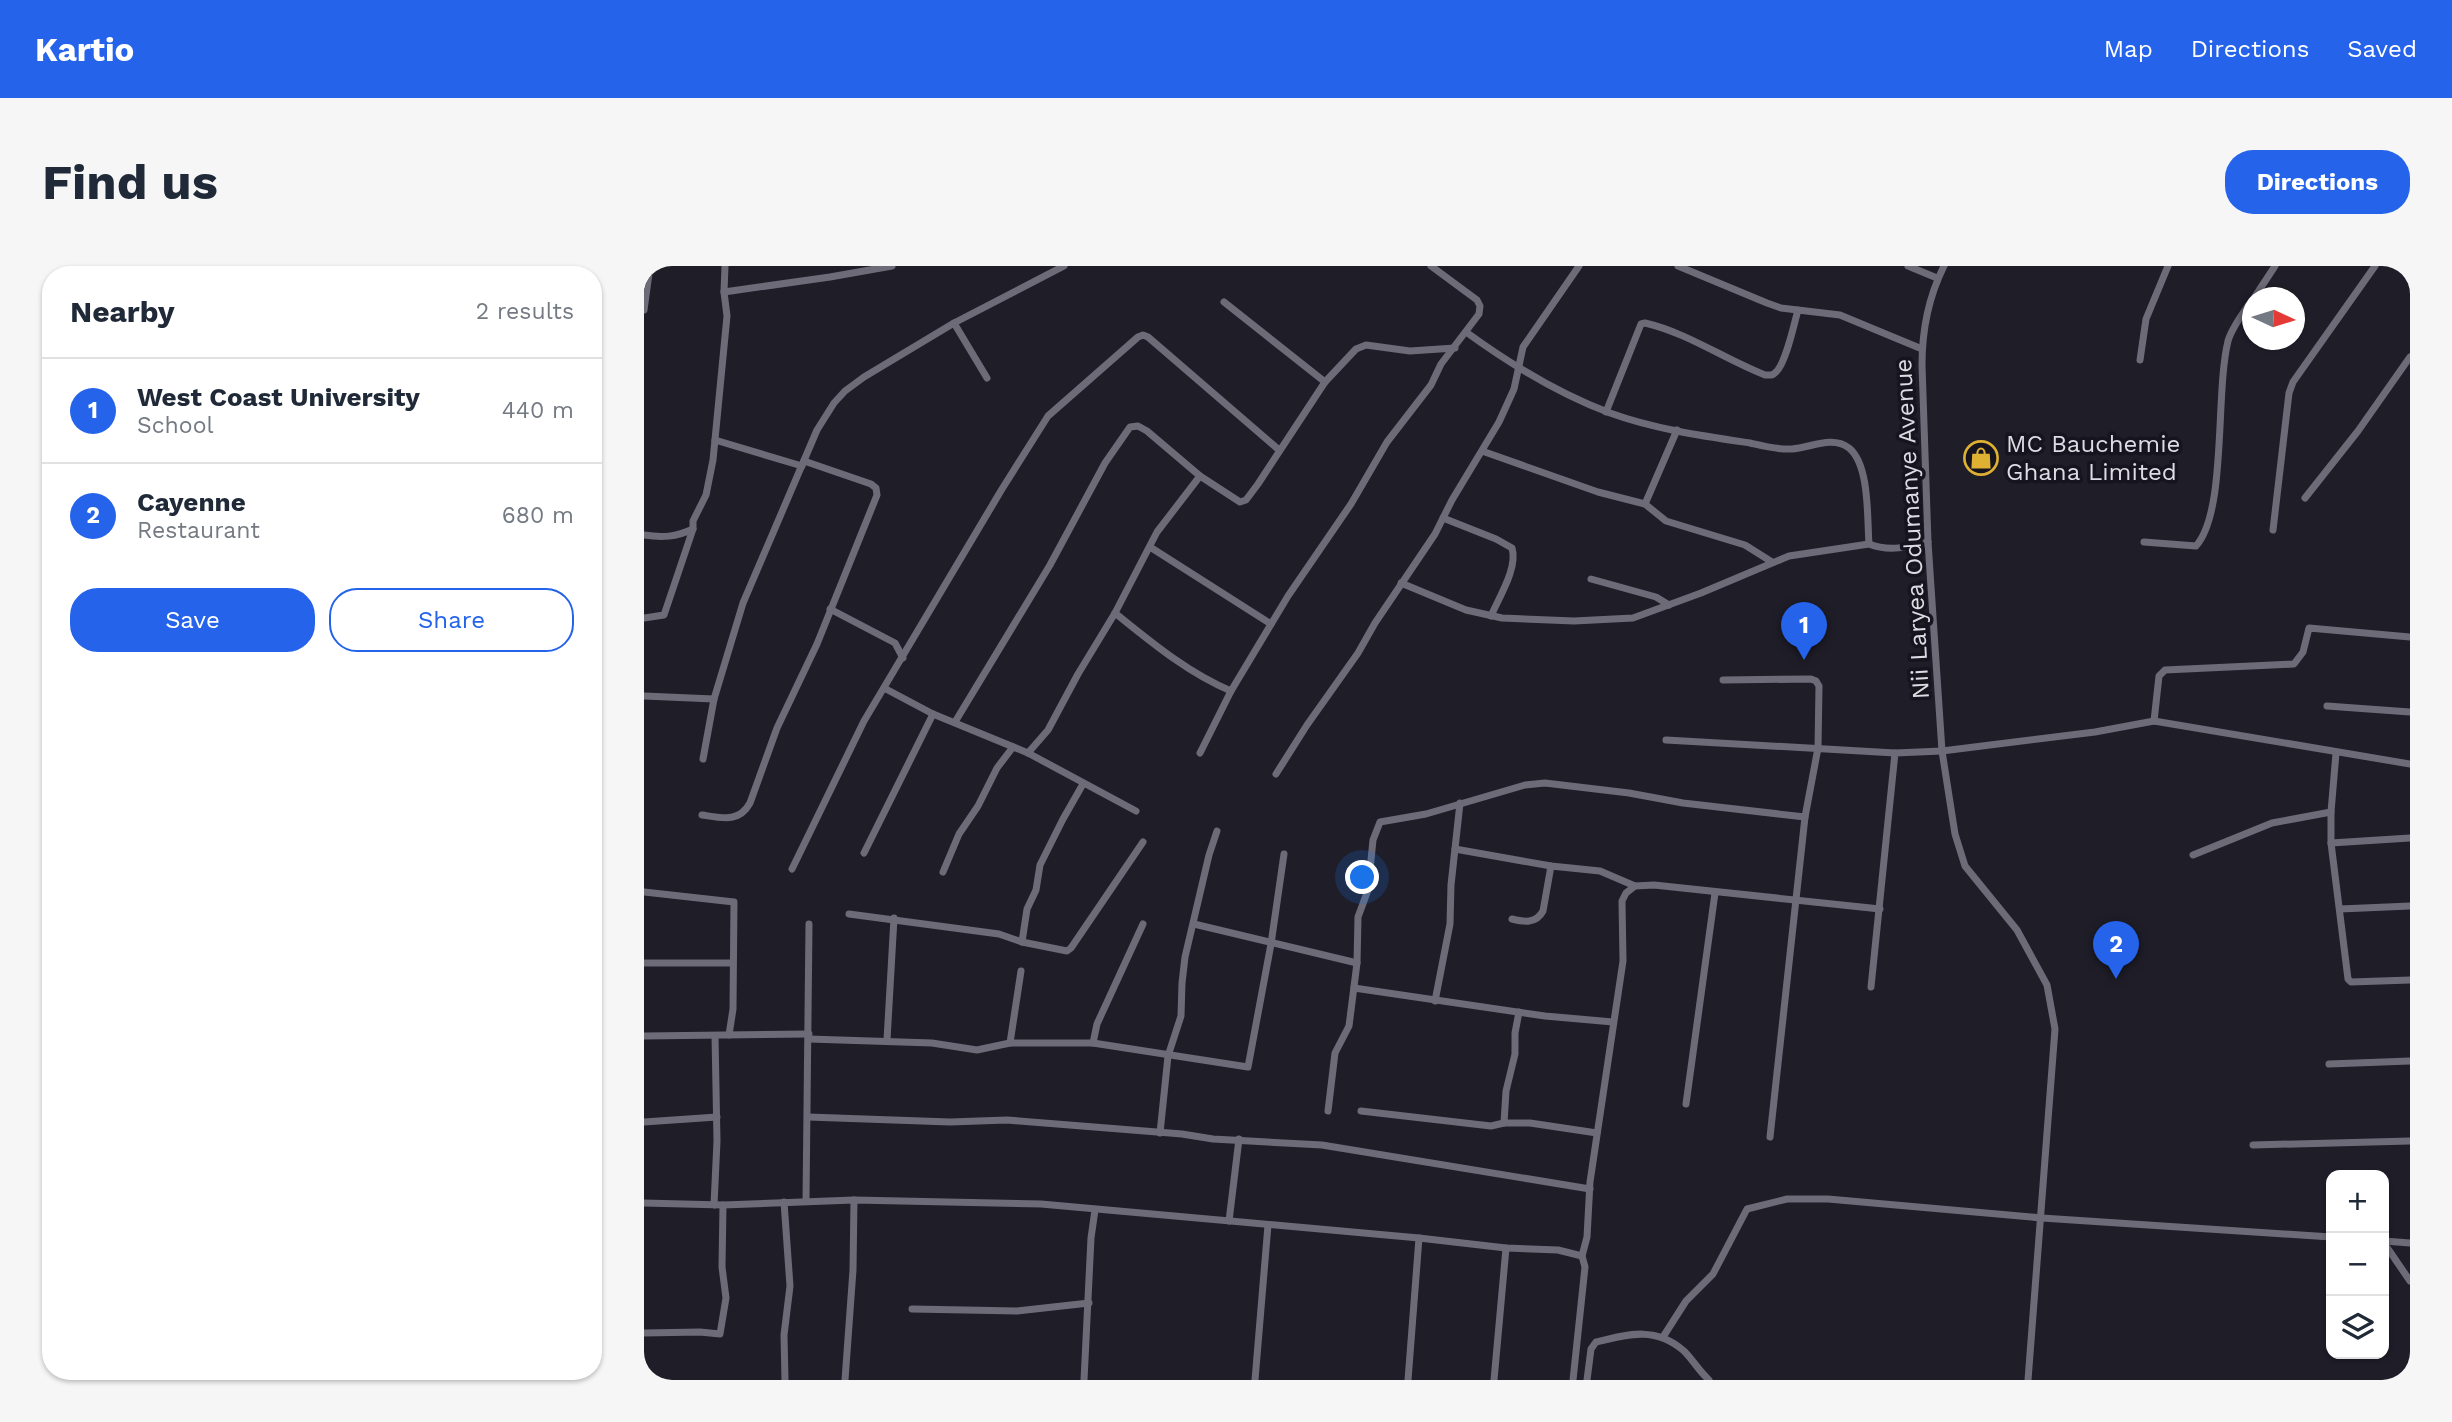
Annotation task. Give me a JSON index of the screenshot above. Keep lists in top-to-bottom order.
{
  "streets": {
    "street": ["Nii Laryea Odumanye Avenue"]
  },
  "places": {
    "shop": ["MC Bauchemie Ghana Limited"]
  },
  "north": "right",
  "page": {
    "header": "Kartio",
    "nav": ["Map", "Directions", "Saved"],
    "buttons": [
      "Directions",
      ["Save", "Share"]
    ],
    "title": "Find us",
    "heading": ["Nearby", "2 results"],
    "list": [
      {
        "mark": "1",
        "name": "West Coast University",
        "note": "School",
        "value": "440 m"
      },
      {
        "mark": "2",
        "name": "Cayenne",
        "note": "Restaurant",
        "value": "680 m"
      }
    ],
    "pins": ["1", "2"],
    "map_buttons": ["+", "−"]
  }
}
